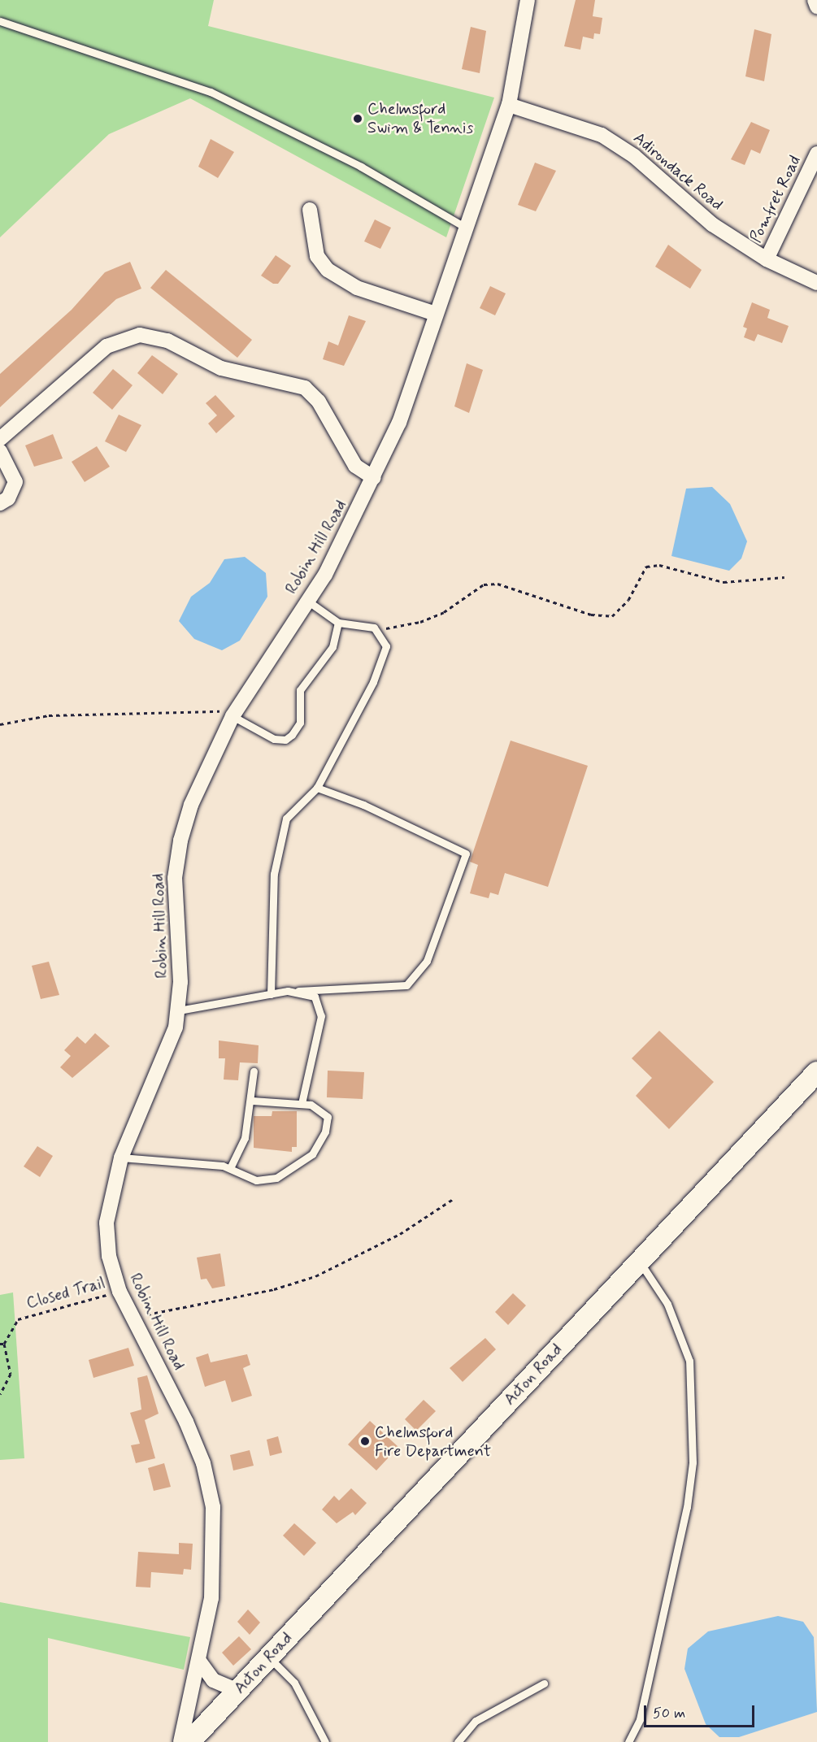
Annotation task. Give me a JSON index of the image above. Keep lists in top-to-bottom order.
{
  "streets": {
    "main road": ["Acton Road"],
    "street": ["Adirondack Road", "Pomfret Road", "Robin Hill Road"],
    "path": ["Closed Trail"]
  },
  "crossings": [
    ["Adirondack Road", "Pomfret Road"],
    ["Adirondack Road", "Robin Hill Road"],
    ["Robin Hill Road", "Closed Trail"]
  ],
  "places": ["Chelmsford Swim & Tennis", "Chelmsford Fire Department"],
  "scale_bar": "50 m"
}
